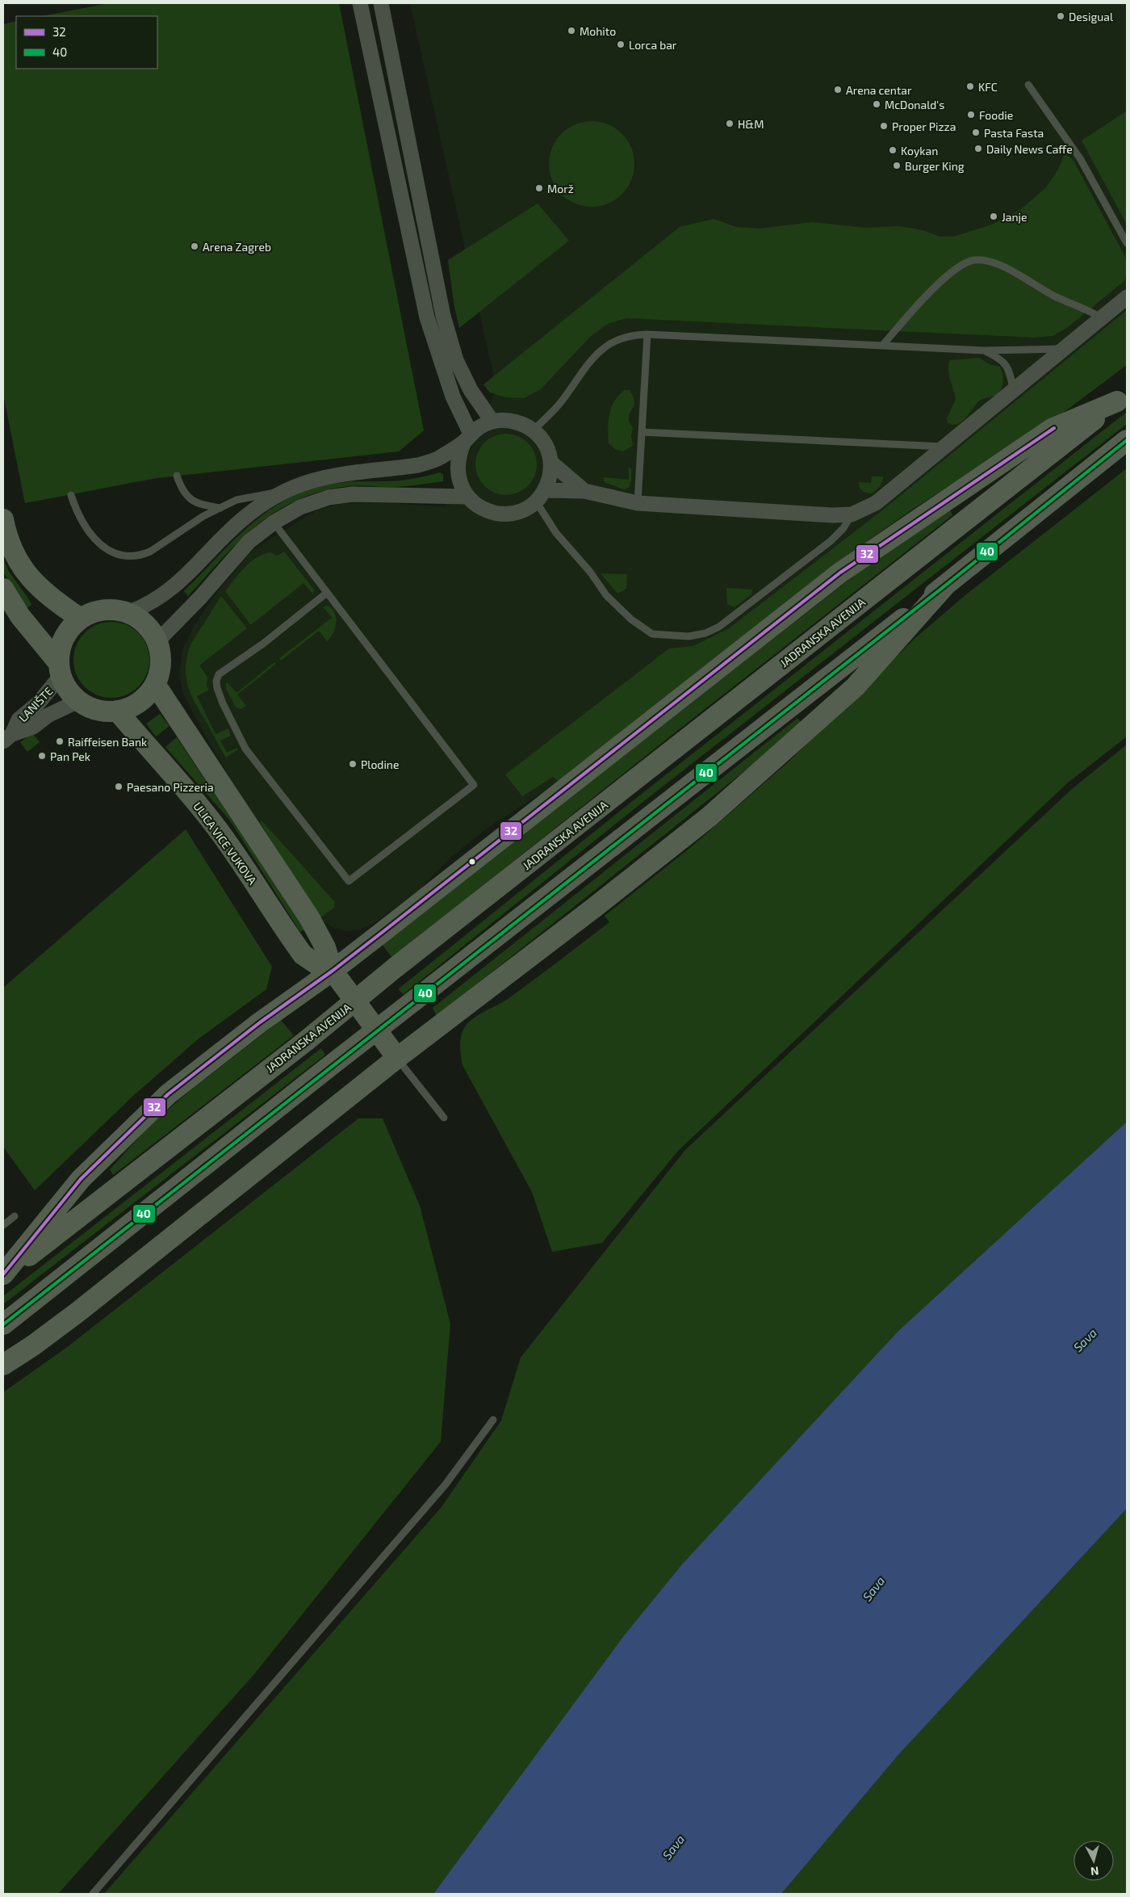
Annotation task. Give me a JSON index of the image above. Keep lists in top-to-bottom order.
{
  "streets": {
    "main road": ["JADRANSKA AVENIJA", "ULICA VICE VUKOVA"],
    "street": ["LANIŠTE"]
  },
  "crossings": [
    ["LANIŠTE", "ULICA VICE VUKOVA"]
  ],
  "water": ["Sava"],
  "places": [
    "Desigual",
    "Mohito",
    "Lorca bar",
    "KFC",
    "Arena centar",
    "McDonald's",
    "Foodie",
    "H&M",
    "Proper Pizza",
    "Pasta Fasta",
    "Daily News Caffe",
    "Koykan",
    "Burger King",
    "Morž",
    "Janje",
    "Arena Zagreb",
    "Raiffeisen Bank",
    "Pan Pek",
    "Plodine",
    "Paesano Pizzeria"
  ],
  "lines": ["transit line 32", "transit line 40"],
  "legend": ["32", "40"],
  "north": "bottom"
}
